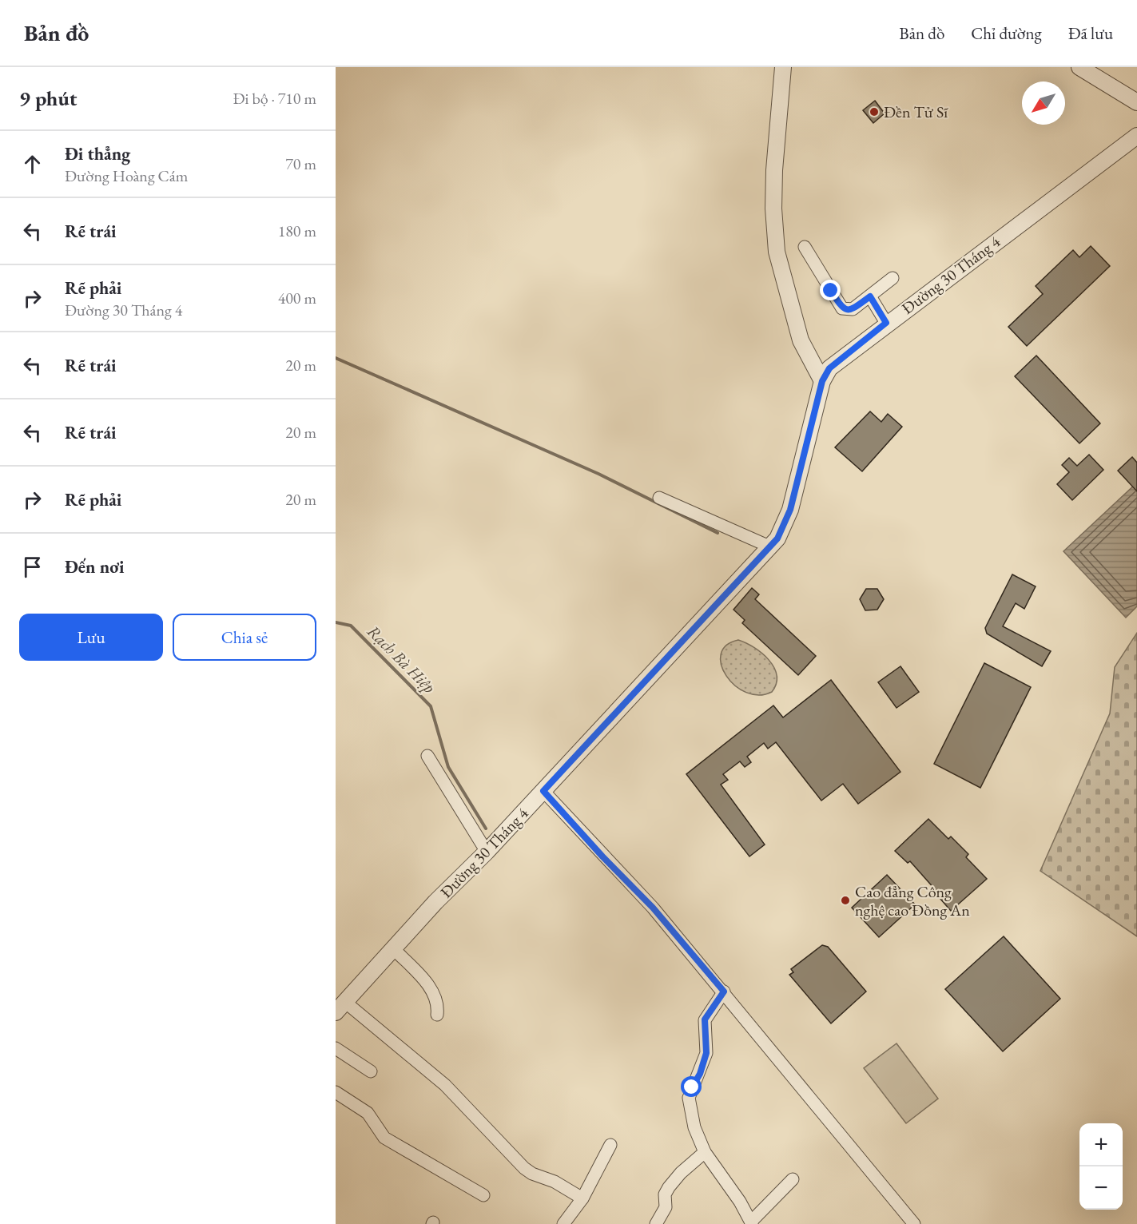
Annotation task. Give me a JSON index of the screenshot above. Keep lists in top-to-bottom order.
{
  "streets": {
    "street": ["Đường 30 Tháng 4"]
  },
  "water": ["Rạch Bà Hiệp"],
  "places": ["Đền Tử Sĩ", "Cao đẳng Công nghệ cao Đồng An"],
  "north": "bottom left",
  "page": {
    "header": "Bản đồ",
    "nav": ["Bản đồ", "Chỉ đường", "Đã lưu"],
    "heading": ["9 phút", "Đi bộ · 710 m"],
    "list": [
      ["Đi thẳng", "Đường Hoàng Cám", "70 m"],
      ["Rẽ trái", "180 m"],
      ["Rẽ phải", "Đường 30 Tháng 4", "400 m"],
      ["Rẽ trái", "20 m"],
      ["Rẽ trái", "20 m"],
      ["Rẽ phải", "20 m"],
      "Đến nơi"
    ],
    "buttons": ["Lưu", "Chia sẻ"],
    "map_buttons": ["+", "−"]
  }
}
